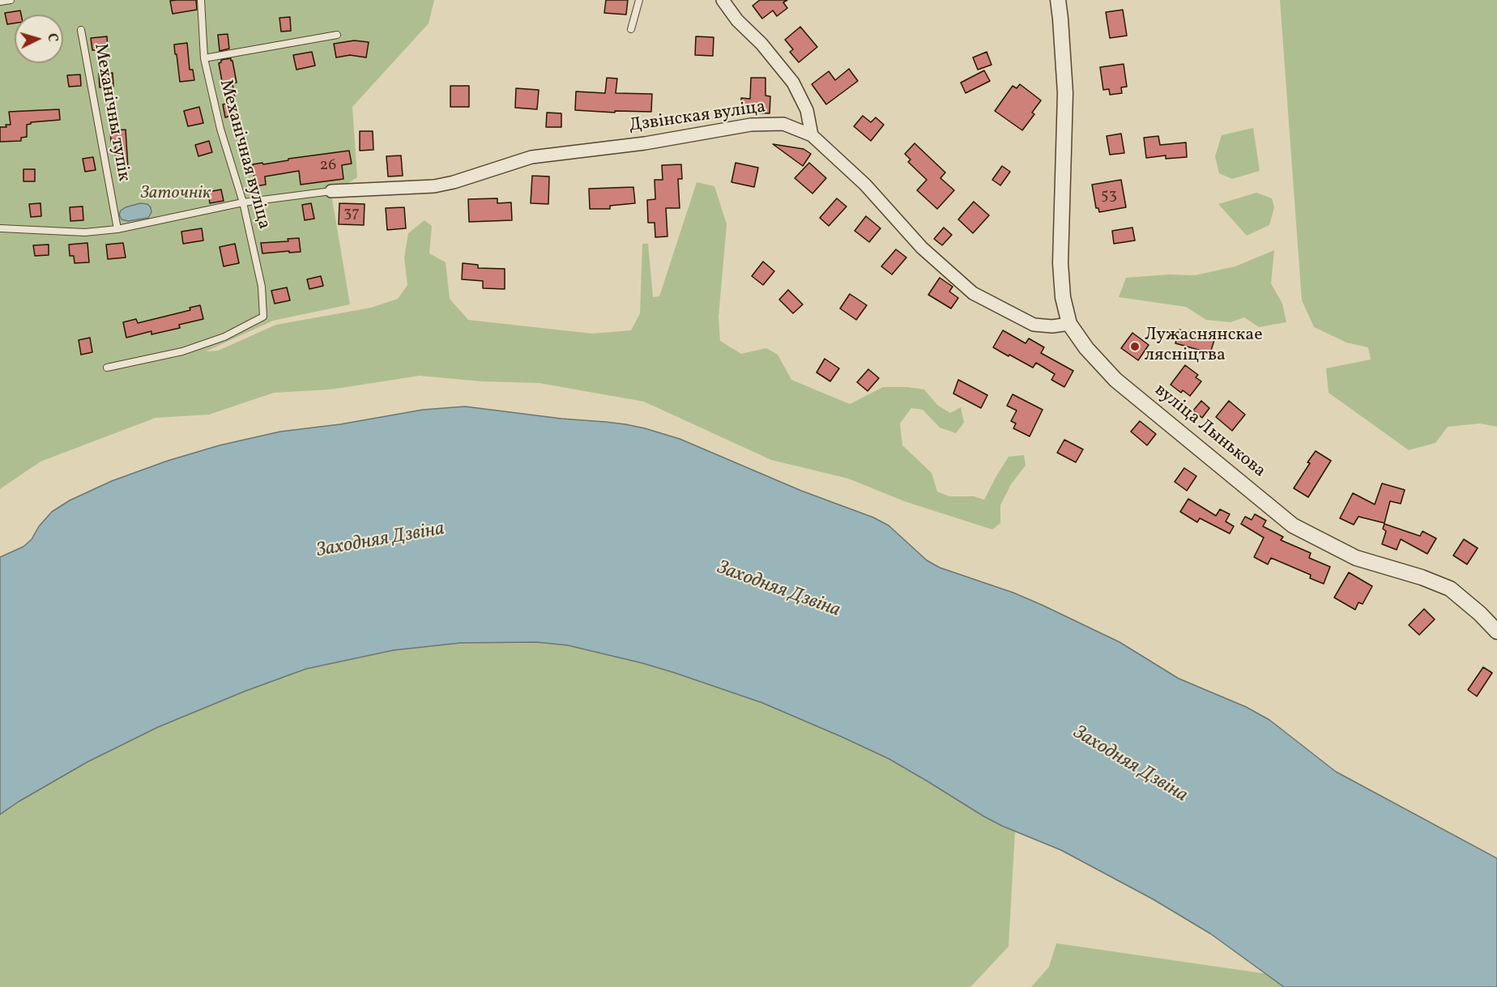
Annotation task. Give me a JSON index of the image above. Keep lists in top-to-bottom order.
{
  "streets": {
    "street": ["Дзвінская вуліца", "вуліца Лынькова"],
    "lane": ["Механічны тупік", "Механічная вуліца"]
  },
  "crossings": [
    ["Дзвінская вуліца", "вуліца Лынькова"]
  ],
  "water": ["Заходняя Дзвіна"],
  "parks": ["Заточнік"],
  "places": ["Лужаснянскае лясніцтва"],
  "house_numbers": ["26", "53", "37"],
  "north": "right"
}
